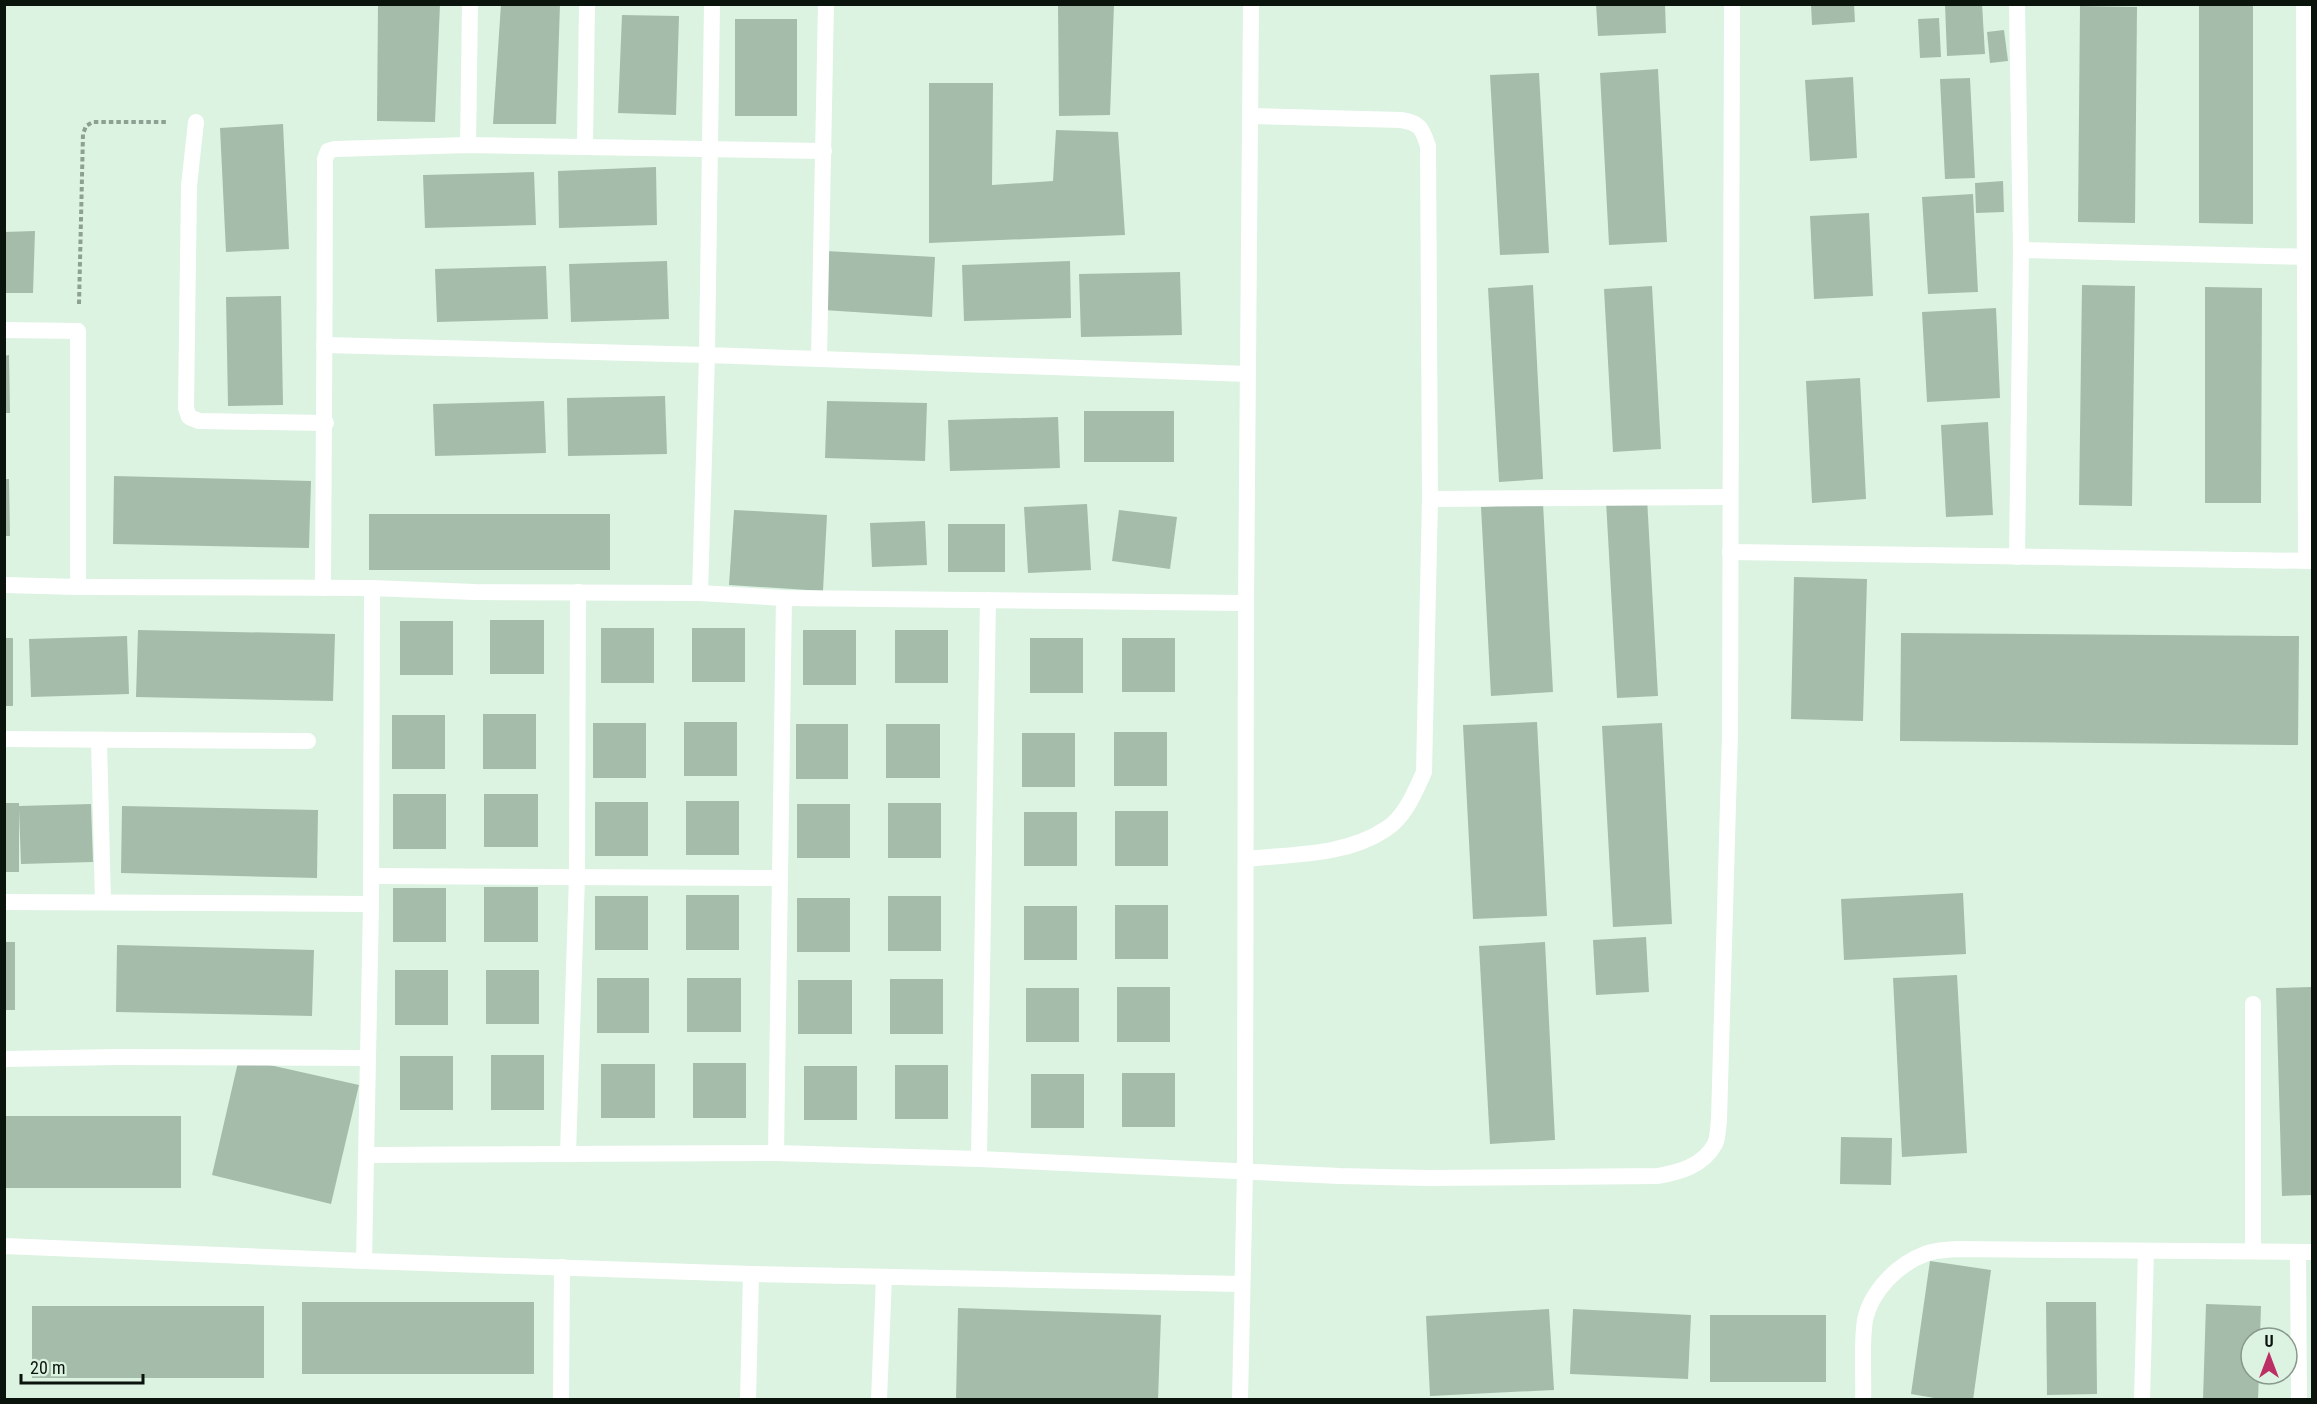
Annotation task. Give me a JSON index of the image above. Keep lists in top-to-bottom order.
{
  "scale_bar": "20 m",
  "north": "top"
}
